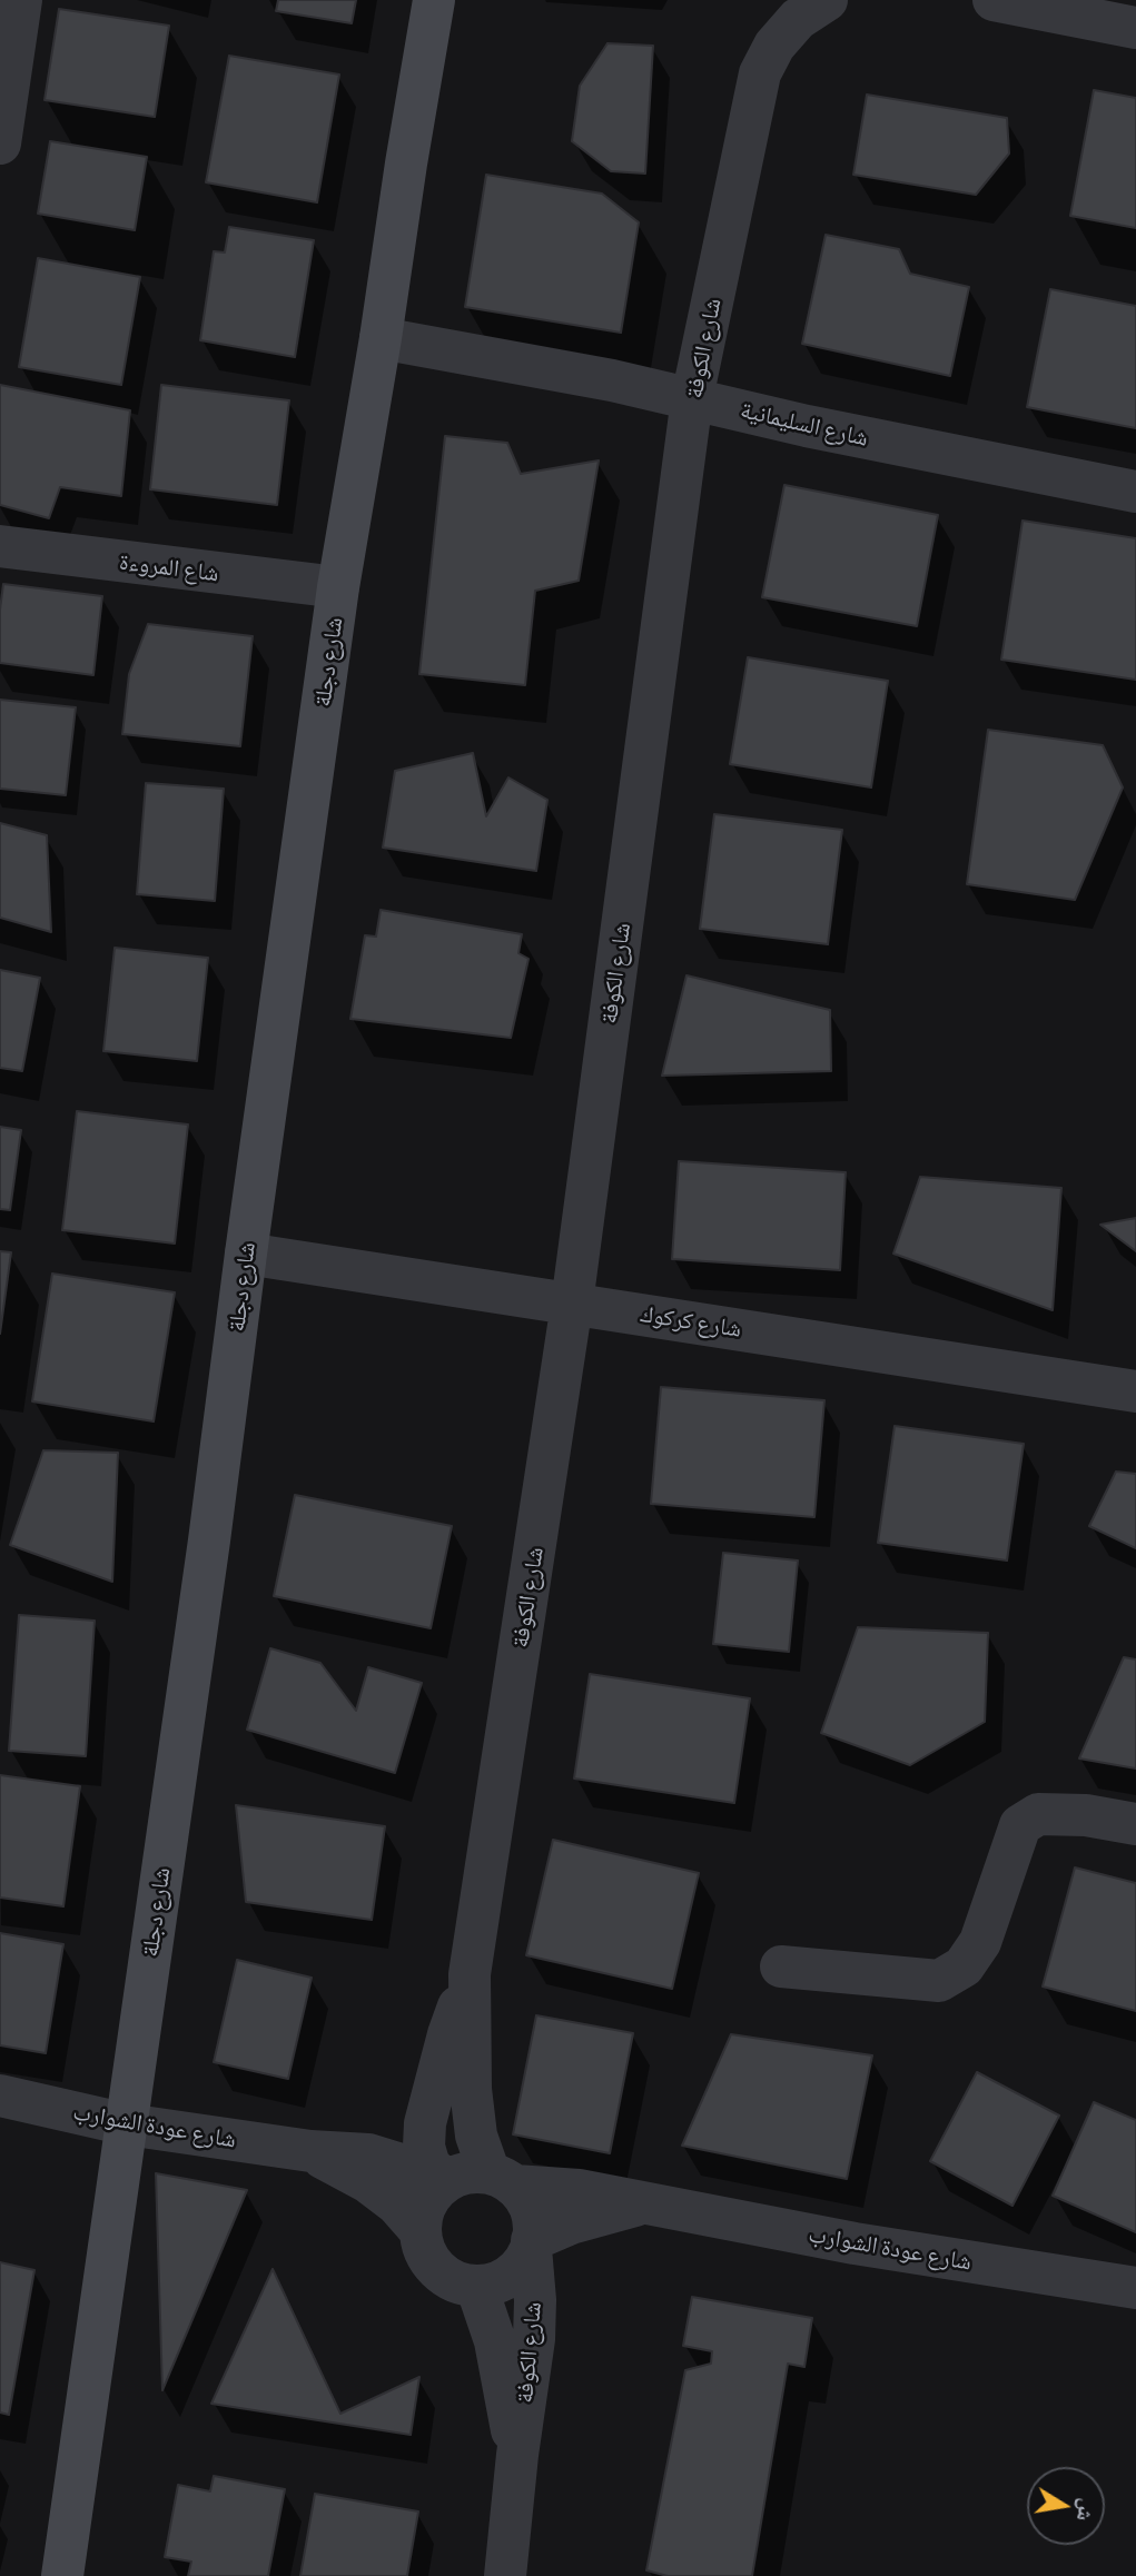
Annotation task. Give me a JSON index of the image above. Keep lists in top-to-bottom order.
{
  "streets": {
    "street": [
      "شارع الكوفة",
      "شارع السليمانية",
      "شاع المروءة",
      "شارع دجلة",
      "شارع كركوك",
      "شارع عودة الشوارب"
    ]
  },
  "crossings": [
    ["شارع الكوفة", "شارع السليمانية"],
    ["شارع الكوفة", "شارع كركوك"],
    ["شارع الكوفة", "شارع عودة الشوارب"],
    ["شارع السليمانية", "شارع دجلة"],
    ["شاع المروءة", "شارع دجلة"],
    ["شارع دجلة", "شارع كركوك"],
    ["شارع دجلة", "شارع عودة الشوارب"]
  ],
  "north": "right"
}
